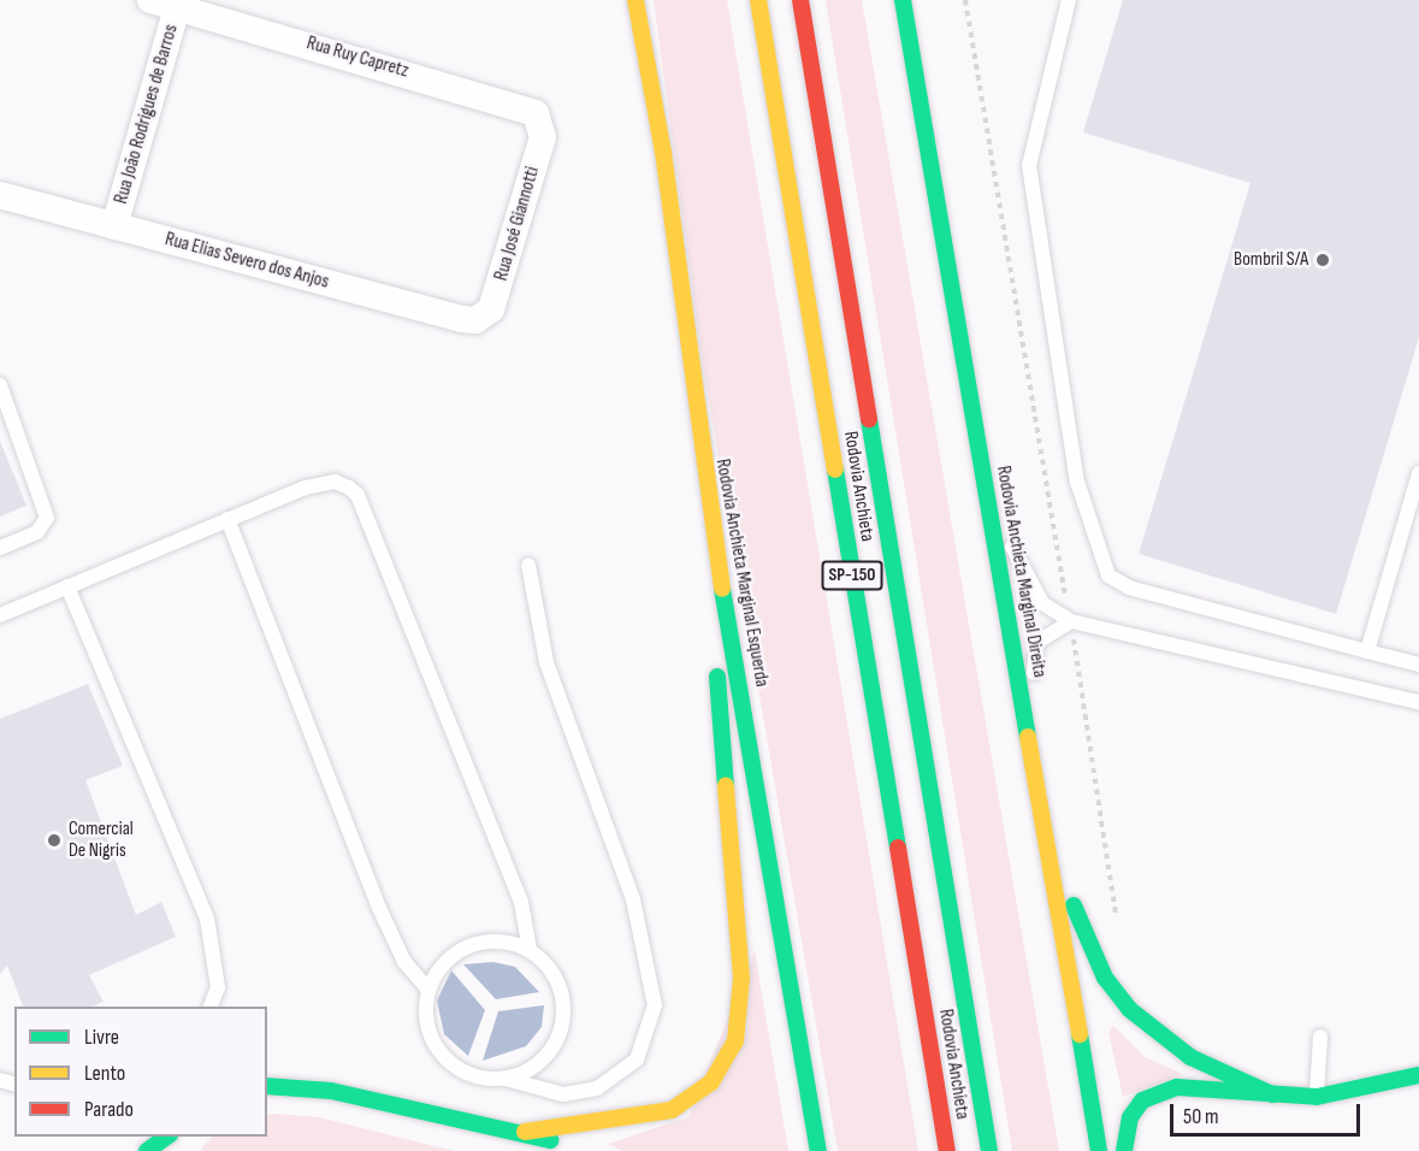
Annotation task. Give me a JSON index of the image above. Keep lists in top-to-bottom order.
{
  "streets": {
    "highway": [
      "Rodovia Anchieta",
      "Rodovia Anchieta Marginal Direita",
      "Rodovia Anchieta Marginal Esquerda",
      "SP-150"
    ],
    "street": [
      "Rua Ruy Capretz",
      "Rua João Rodrigues de Barros",
      "Rua José Giannotti",
      "Rua Elias Severo dos Anjos"
    ]
  },
  "crossings": [
    ["Rua Ruy Capretz", "Rua João Rodrigues de Barros"],
    ["Rua Ruy Capretz", "Rua José Giannotti"],
    ["Rua João Rodrigues de Barros", "Rua Elias Severo dos Anjos"],
    ["Rua José Giannotti", "Rua Elias Severo dos Anjos"]
  ],
  "places": ["Bombril S/A", "Comercial De Nigris"],
  "legend": ["Livre", "Lento", "Parado"],
  "scale_bar": "50 m"
}
